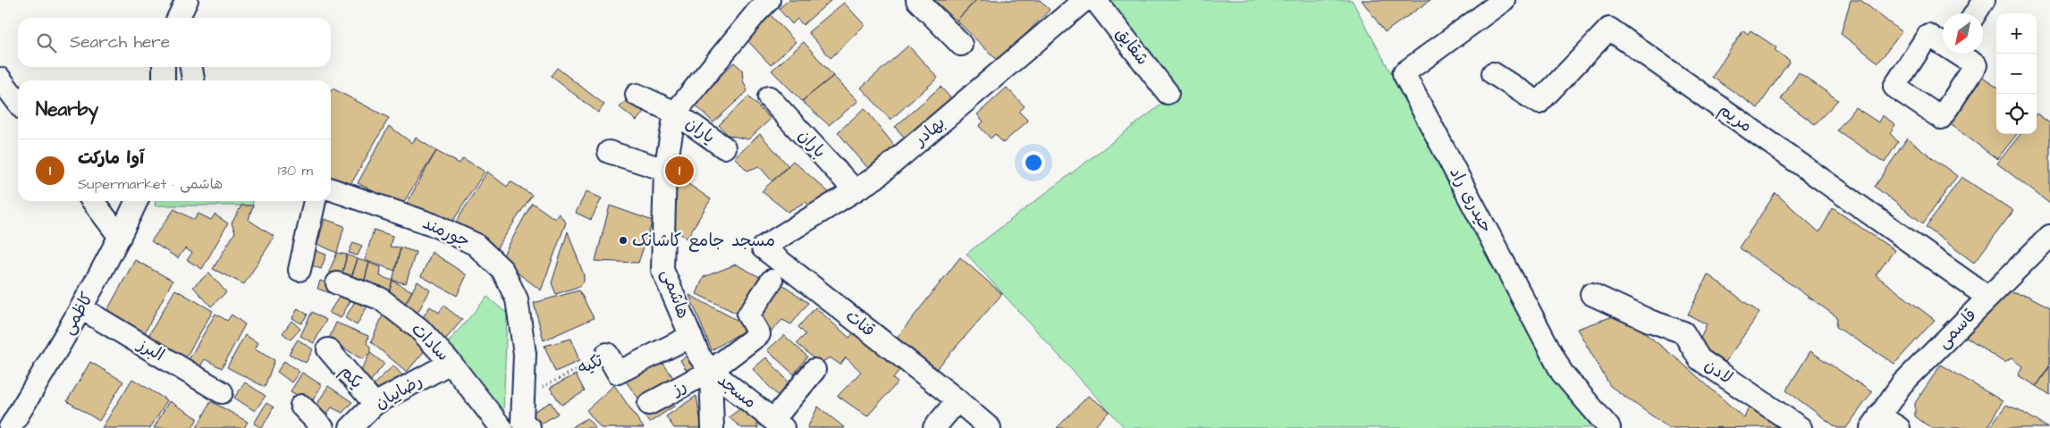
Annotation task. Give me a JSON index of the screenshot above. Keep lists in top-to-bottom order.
{
  "streets": {
    "street": [
      "شقایق",
      "مریم",
      "یاران",
      "بهادر",
      "باران",
      "حیدری راد",
      "جورمند",
      "هاشمی",
      "کاظمی",
      "قنات",
      "قاسمی",
      "سادات",
      "البرز",
      "تکیه",
      "لادن",
      "یکم",
      "رز",
      "مسجد",
      "رضاییان"
    ]
  },
  "crossings": [
    ["مریم", "قاسمی"],
    ["یاران", "هاشمی"],
    ["بهادر", "باران"],
    ["بهادر", "قنات"],
    ["هاشمی", "تکیه"],
    ["هاشمی", "رز"],
    ["هاشمی", "مسجد"],
    ["کاظمی", "البرز"],
    ["سادات", "رضاییان"],
    ["یکم", "رضاییان"],
    ["رز", "مسجد"]
  ],
  "places": ["مسجد جامع کاشانک"],
  "north": "bottom left",
  "page": {
    "map_buttons": ["+", "−"],
    "search": "Search here",
    "heading": "Nearby",
    "list": [
      {
        "mark": "1",
        "name": "آوا مارکت",
        "note": "Supermarket · هاشمی",
        "value": "130 m"
      }
    ],
    "pins": "1"
  }
}
